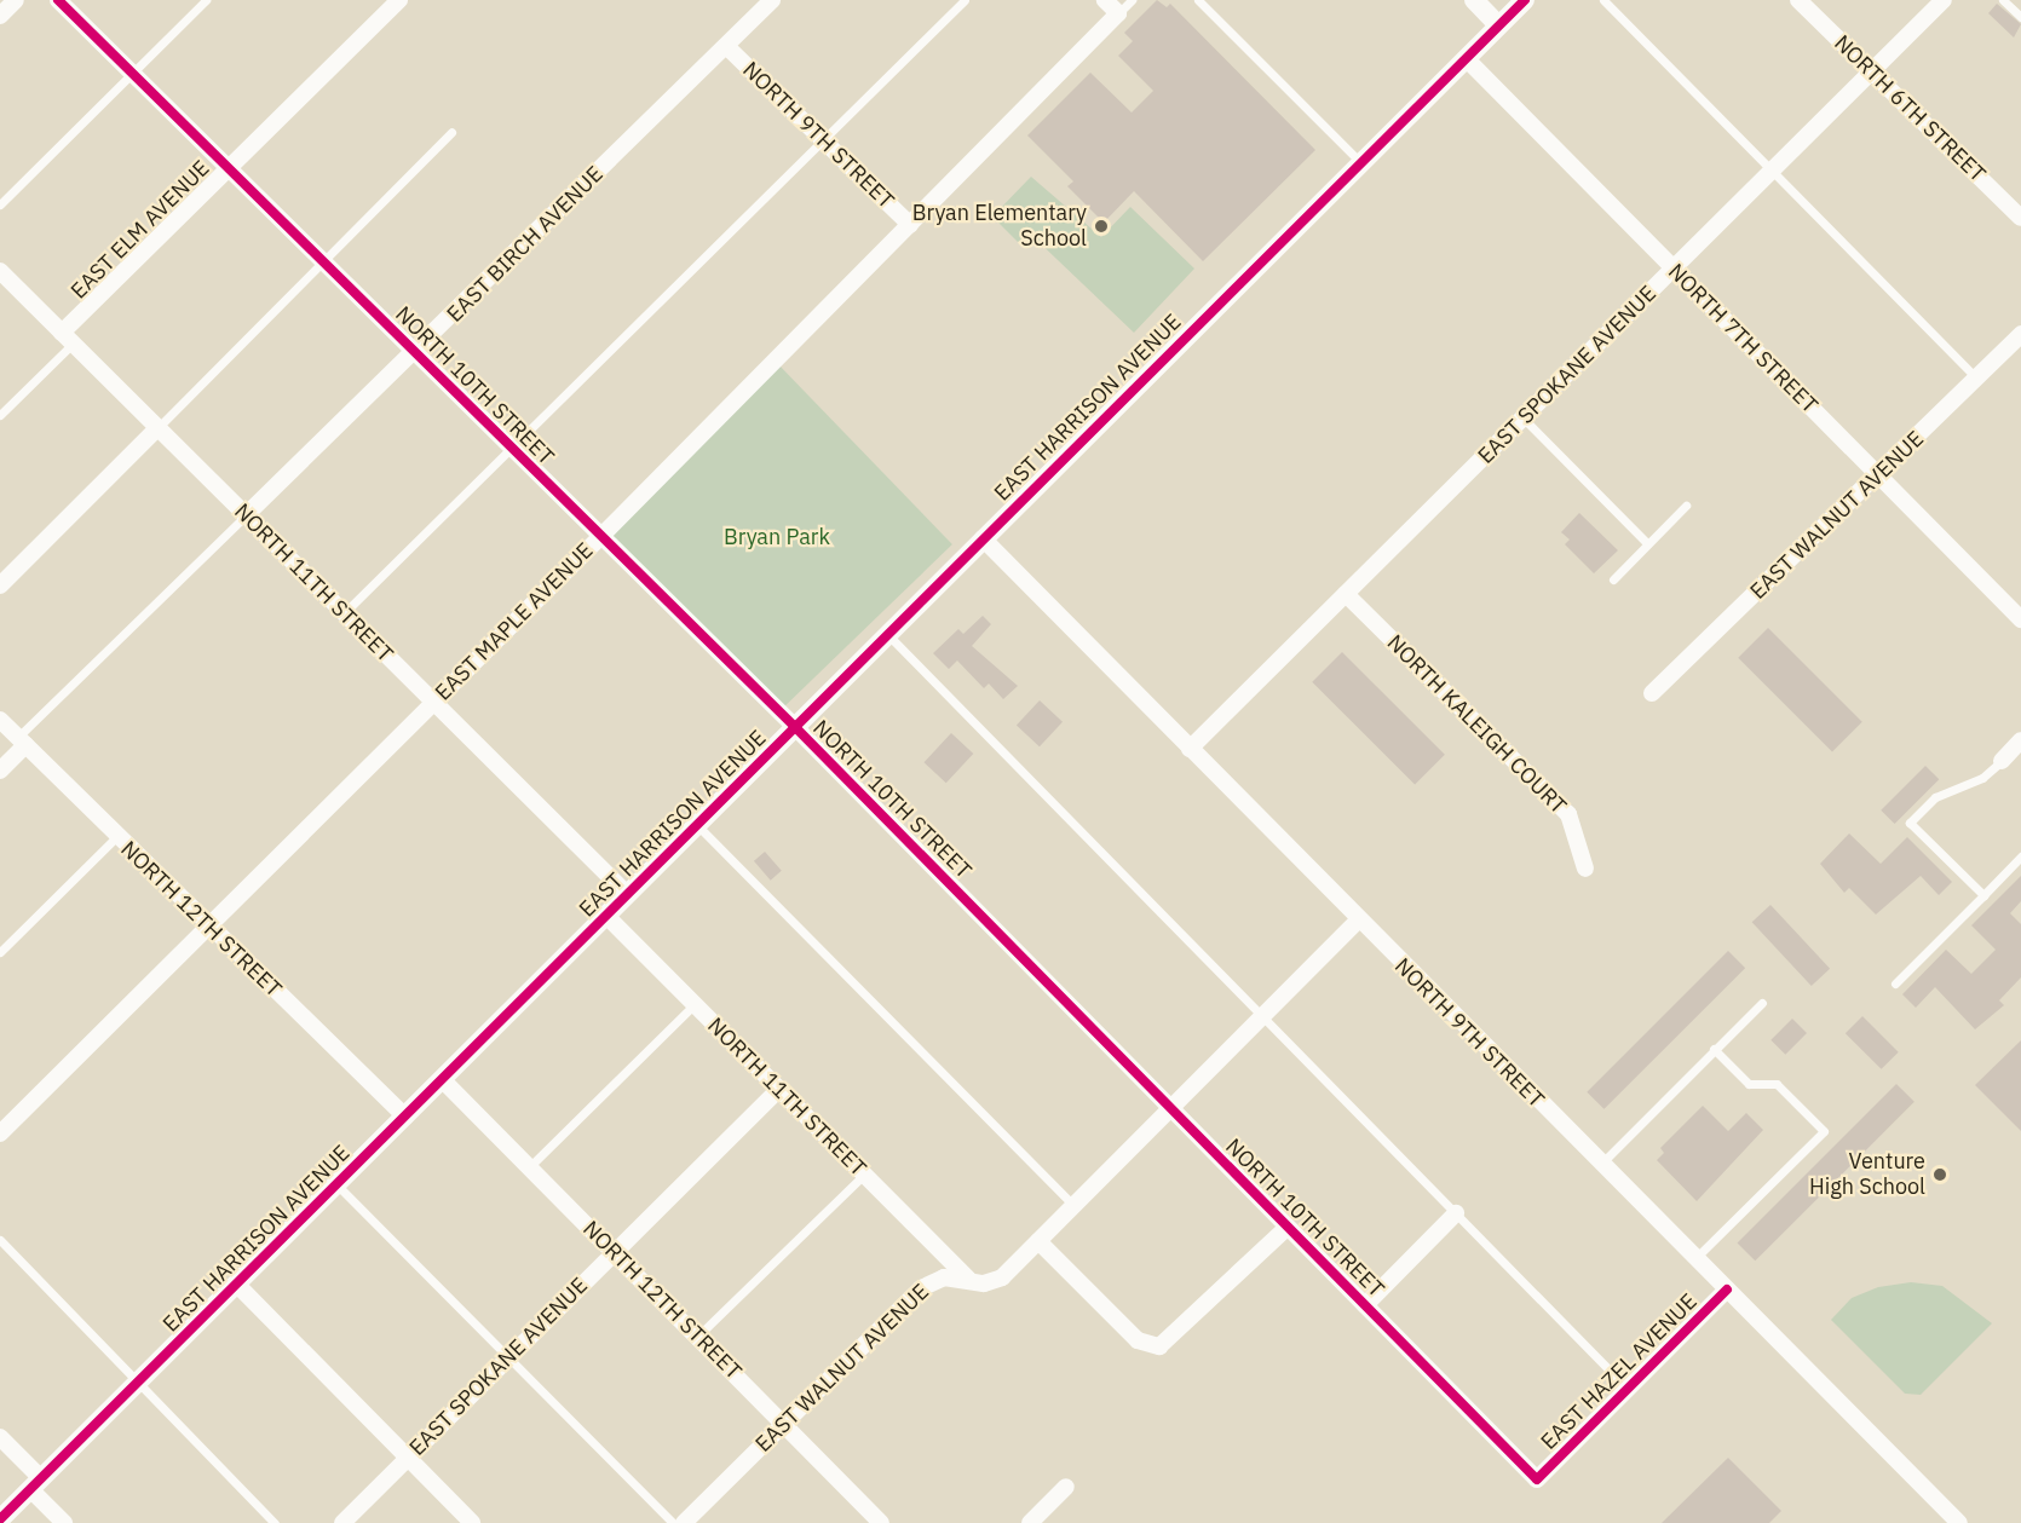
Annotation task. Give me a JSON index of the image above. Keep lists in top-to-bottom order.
{
  "streets": {
    "street": [
      "NORTH 6TH STREET",
      "NORTH 9TH STREET",
      "EAST ELM AVENUE",
      "EAST BIRCH AVENUE",
      "NORTH 7TH STREET",
      "EAST SPOKANE AVENUE",
      "NORTH 10TH STREET",
      "EAST HARRISON AVENUE",
      "EAST WALNUT AVENUE",
      "NORTH 11TH STREET",
      "EAST MAPLE AVENUE",
      "NORTH KALEIGH COURT",
      "NORTH 12TH STREET",
      "EAST HAZEL AVENUE"
    ]
  },
  "crossings": [
    ["NORTH 6TH STREET", "EAST SPOKANE AVENUE"],
    ["NORTH 9TH STREET", "EAST BIRCH AVENUE"],
    ["NORTH 9TH STREET", "EAST SPOKANE AVENUE"],
    ["NORTH 9TH STREET", "EAST HARRISON AVENUE"],
    ["NORTH 9TH STREET", "EAST WALNUT AVENUE"],
    ["NORTH 9TH STREET", "EAST MAPLE AVENUE"],
    ["NORTH 9TH STREET", "EAST HAZEL AVENUE"],
    ["EAST ELM AVENUE", "NORTH 10TH STREET"],
    ["EAST ELM AVENUE", "NORTH 11TH STREET"],
    ["EAST BIRCH AVENUE", "NORTH 10TH STREET"],
    ["EAST BIRCH AVENUE", "NORTH 11TH STREET"],
    ["NORTH 7TH STREET", "EAST SPOKANE AVENUE"],
    ["NORTH 7TH STREET", "EAST HARRISON AVENUE"],
    ["NORTH 7TH STREET", "EAST WALNUT AVENUE"],
    ["EAST SPOKANE AVENUE", "NORTH 11TH STREET"],
    ["EAST SPOKANE AVENUE", "NORTH KALEIGH COURT"],
    ["EAST SPOKANE AVENUE", "NORTH 12TH STREET"],
    ["NORTH 10TH STREET", "EAST HARRISON AVENUE"],
    ["NORTH 10TH STREET", "EAST WALNUT AVENUE"],
    ["NORTH 10TH STREET", "EAST MAPLE AVENUE"],
    ["NORTH 10TH STREET", "EAST HAZEL AVENUE"],
    ["EAST HARRISON AVENUE", "NORTH 11TH STREET"],
    ["EAST HARRISON AVENUE", "NORTH 12TH STREET"],
    ["EAST WALNUT AVENUE", "NORTH 11TH STREET"],
    ["EAST WALNUT AVENUE", "NORTH 12TH STREET"],
    ["NORTH 11TH STREET", "EAST MAPLE AVENUE"],
    ["EAST MAPLE AVENUE", "NORTH 12TH STREET"]
  ],
  "parks": ["Bryan Park"],
  "places": ["Bryan Elementary School", "Venture High School"]
}
